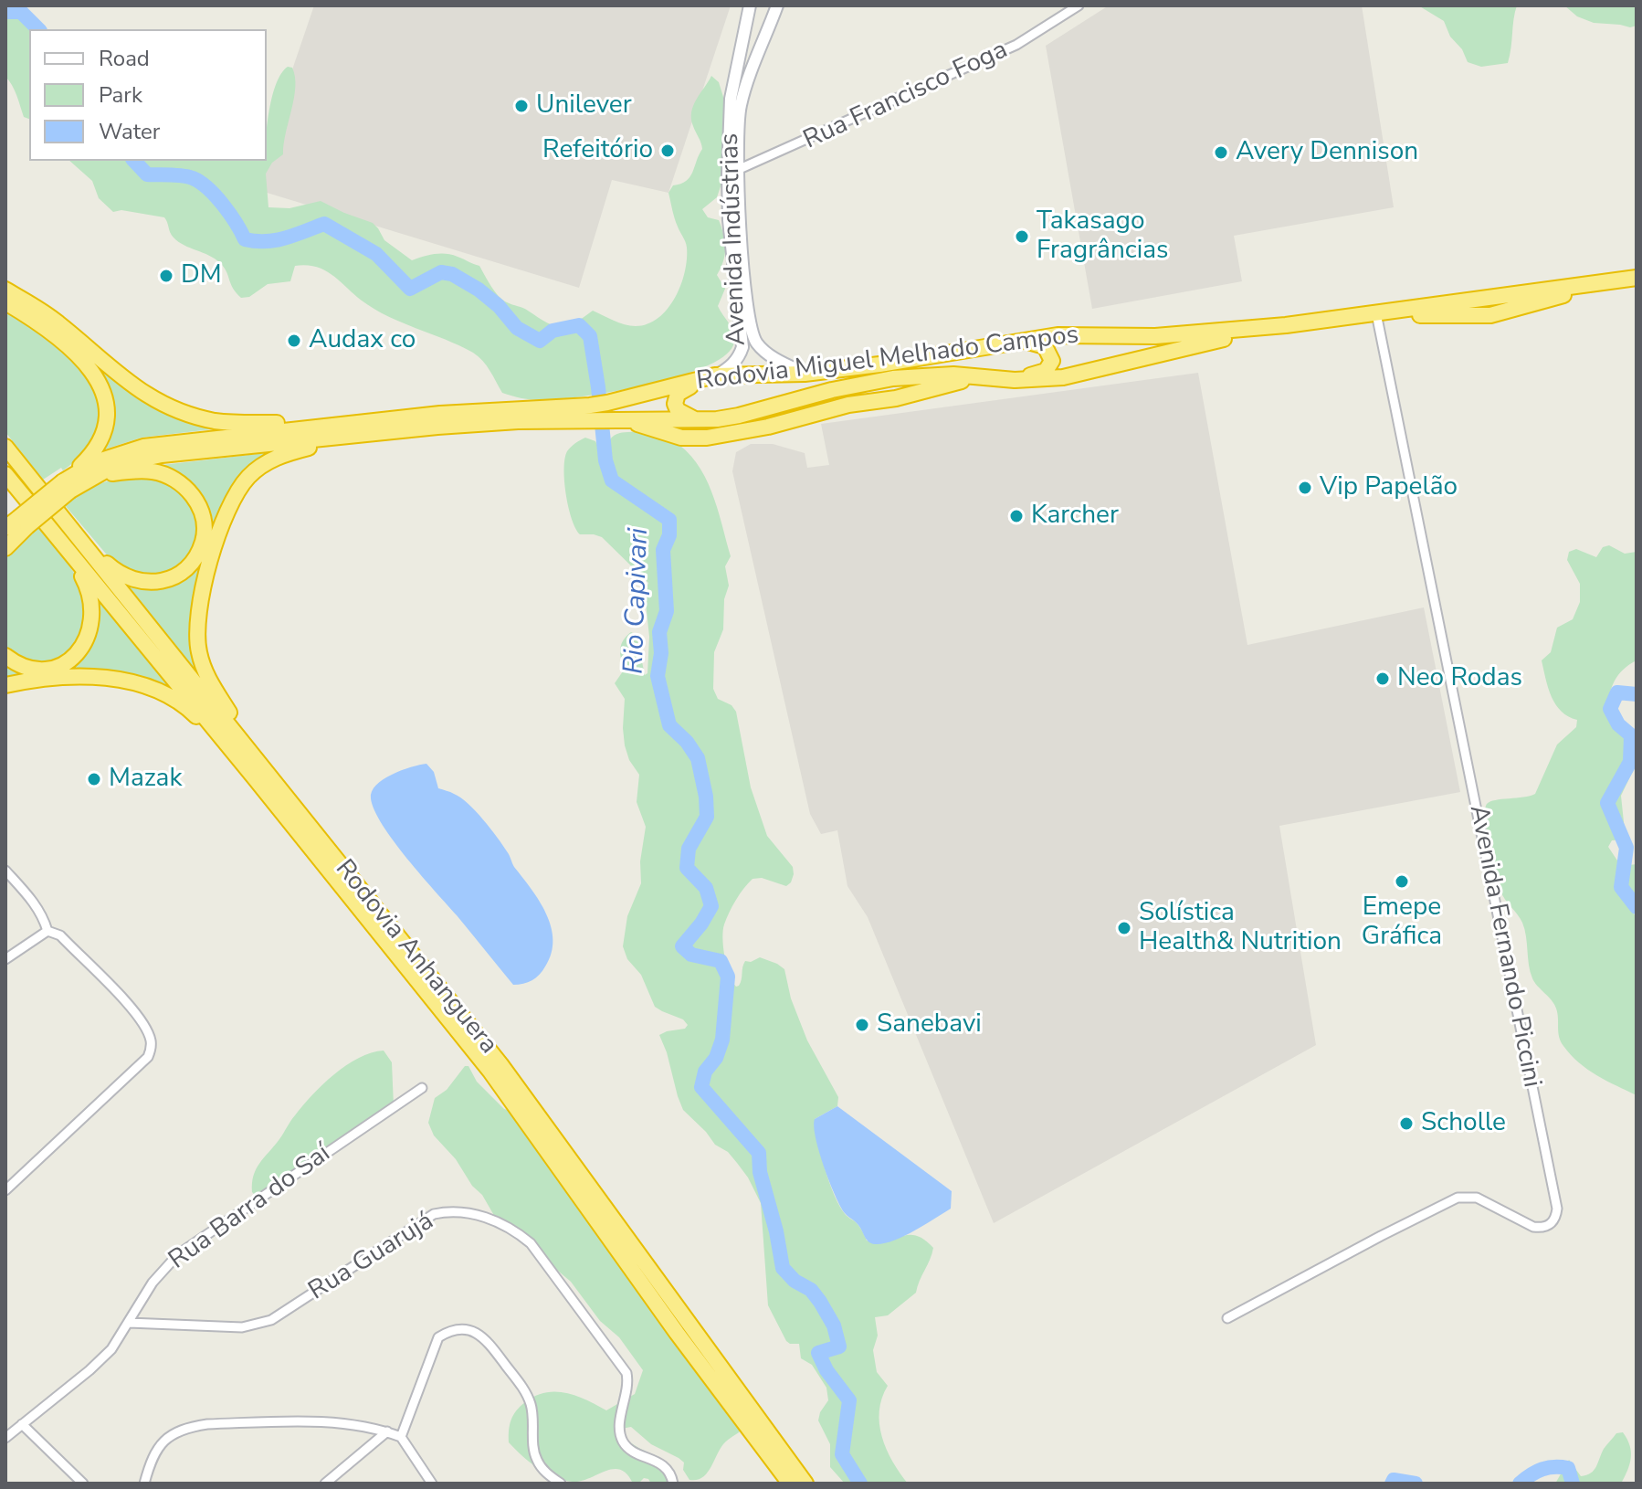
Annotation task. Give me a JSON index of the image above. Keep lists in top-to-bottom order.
{
  "streets": {
    "highway": ["Rodovia Miguel Melhado Campos", "Rodovia Anhanguera"],
    "street": [
      "Rua Francisco Foga",
      "Avenida Indústrias",
      "Avenida Fernando Piccini",
      "Rua Barra do Saí",
      "Rua Guarujá"
    ]
  },
  "crossings": [
    ["Rua Francisco Foga", "Avenida Indústrias"],
    ["Avenida Indústrias", "Rodovia Miguel Melhado Campos"],
    ["Rodovia Miguel Melhado Campos", "Avenida Fernando Piccini"],
    ["Rua Barra do Saí", "Rua Guarujá"]
  ],
  "water": ["Rio Capivari"],
  "places": [
    "Unilever",
    "Refeitório",
    "Avery Dennison",
    "Takasago Fragrâncias",
    "DM",
    "Audax co",
    "Vip Papelão",
    "Karcher",
    "Neo Rodas",
    "Mazak",
    "Emepe Gráfica",
    "Solística Health& Nutrition",
    "Sanebavi",
    "Scholle"
  ],
  "legend": ["Road", "Park", "Water"]
}
